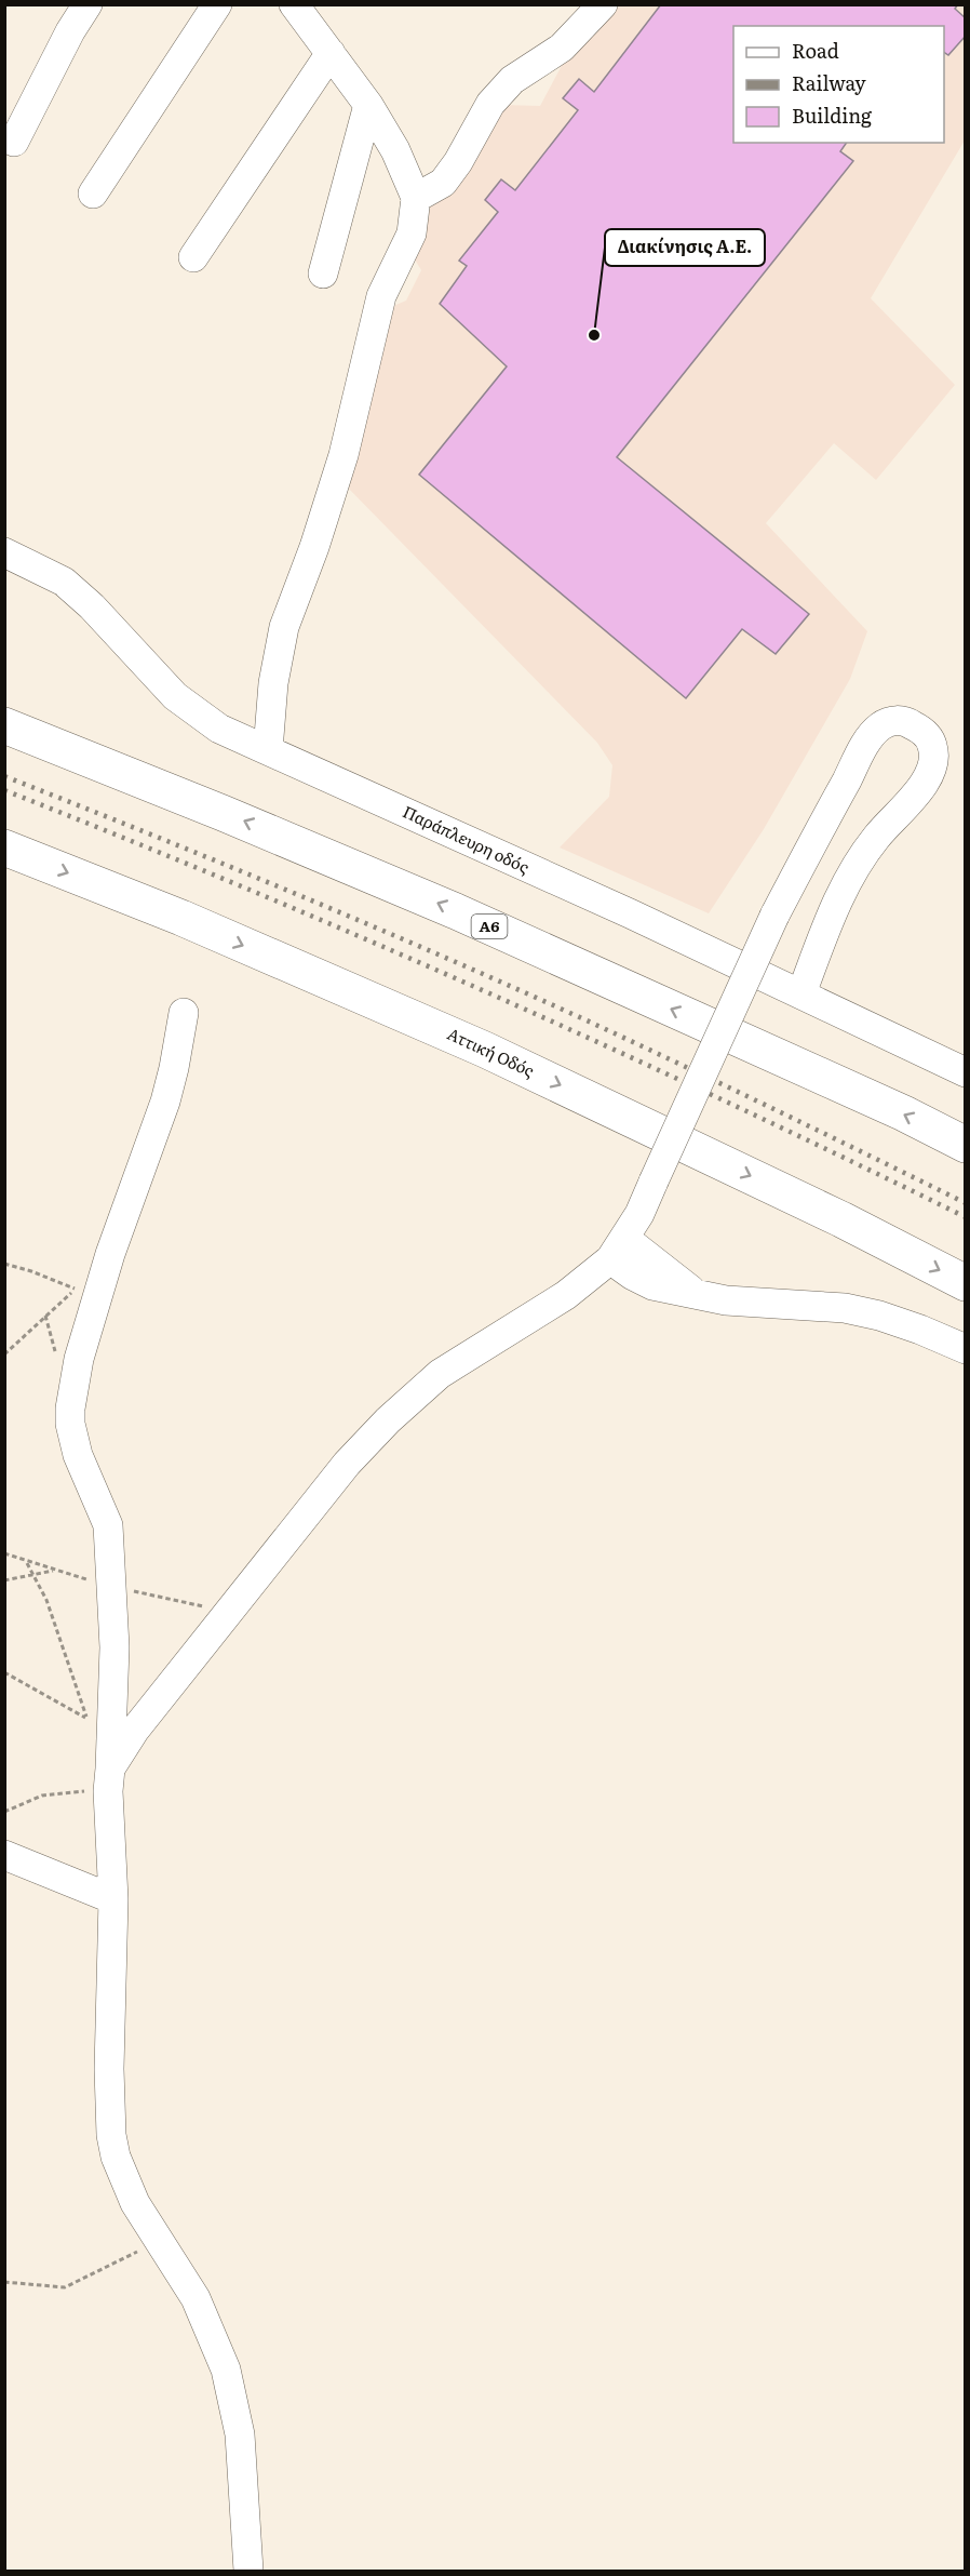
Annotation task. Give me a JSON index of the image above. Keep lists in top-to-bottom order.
{
  "streets": {
    "highway": ["Α6", "Αττική Οδός"],
    "street": ["Παράπλευρη οδός"]
  },
  "places": ["Διακίνησις Α.Ε."],
  "legend": ["Road", "Railway", "Building"]
}
